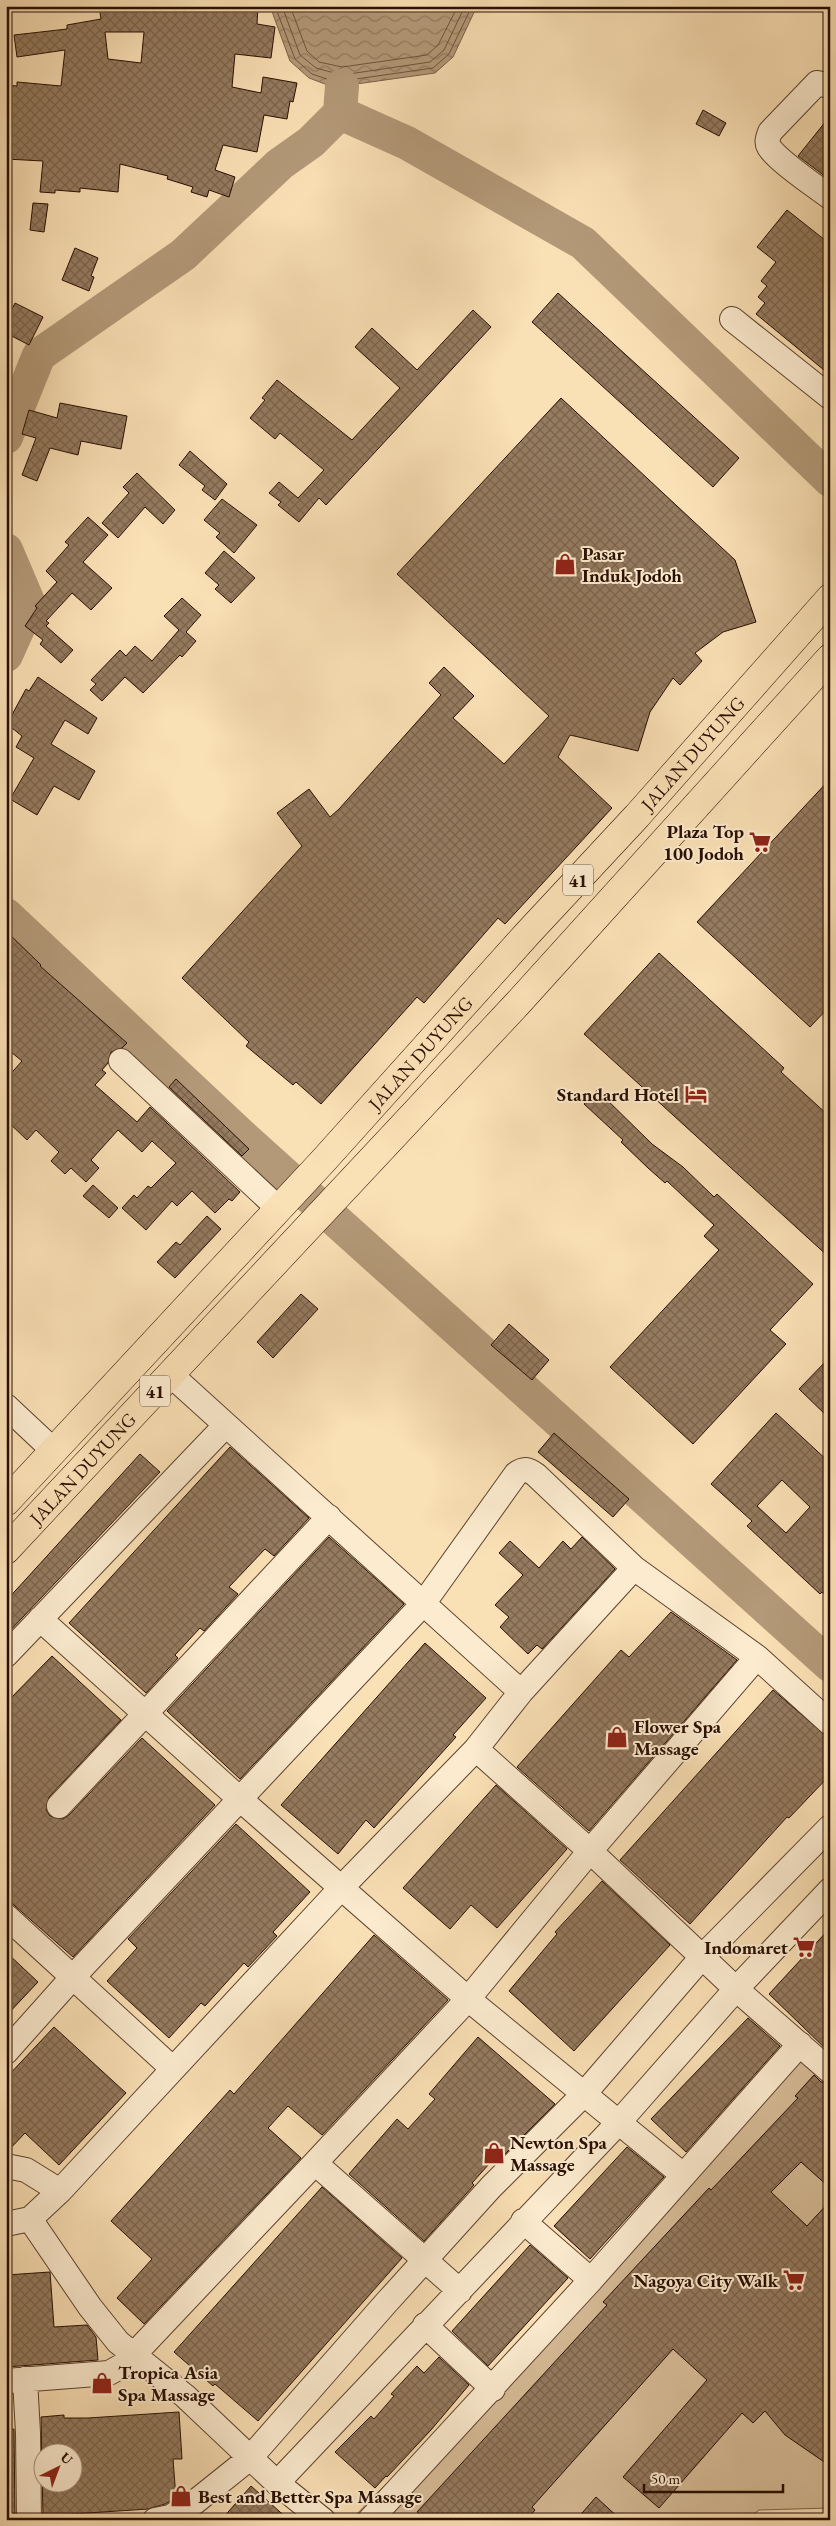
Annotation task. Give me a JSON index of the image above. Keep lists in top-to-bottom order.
{
  "streets": {
    "highway": ["JALAN DUYUNG", "41"]
  },
  "places": {
    "shop": [
      "Pasar Induk Jodoh",
      "Flower Spa Massage",
      "Newton Spa Massage",
      "Tropica Asia Spa Massage",
      "Best and Better Spa Massage"
    ],
    "supermarket": ["Plaza Top 100 Jodoh", "Indomaret", "Nagoya City Walk"],
    "hotel": ["Standard Hotel"]
  },
  "scale_bar": "50 m",
  "north": "top right"
}
